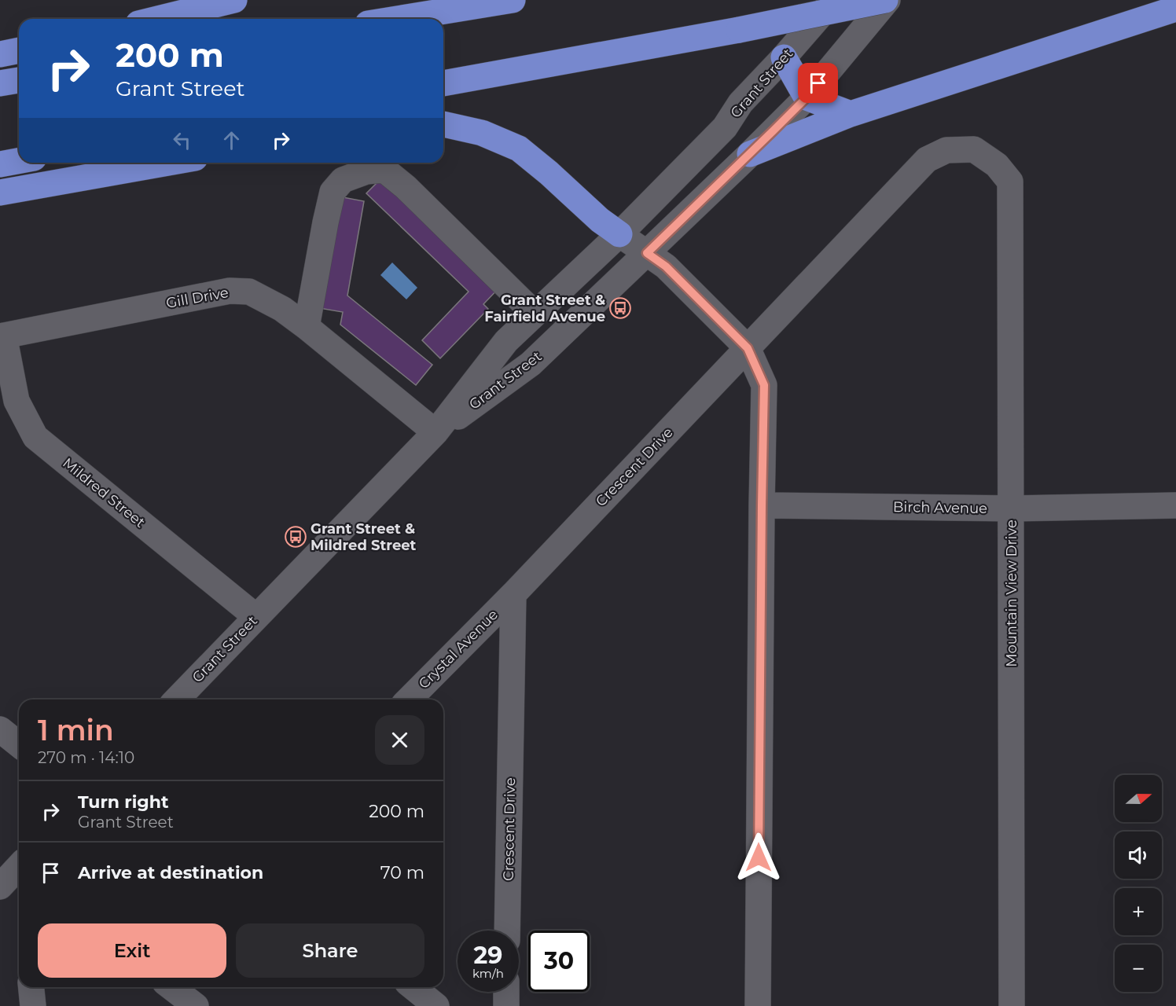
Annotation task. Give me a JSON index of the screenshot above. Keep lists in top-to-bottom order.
{
  "streets": {
    "street": [
      "Grant Street",
      "Gill Drive",
      "Crescent Drive",
      "Mildred Street",
      "Birch Avenue",
      "Mountain View Drive",
      "Crystal Avenue"
    ]
  },
  "crossings": [
    ["Grant Street", "Gill Drive"],
    ["Grant Street", "Mildred Street"],
    ["Gill Drive", "Mildred Street"],
    ["Crescent Drive", "Mountain View Drive"],
    ["Crescent Drive", "Crystal Avenue"],
    ["Birch Avenue", "Mountain View Drive"]
  ],
  "places": {
    "bus stop": ["Grant Street & Fairfield Avenue", "Grant Street & Mildred Street"]
  },
  "north": "right",
  "page": {
    "turn": ["200 m", "Grant Street"],
    "heading": ["1 min", "270 m · 14:10"],
    "map_buttons": ["+", "−"],
    "list": [
      {
        "name": "Turn right",
        "note": "Grant Street",
        "value": "200 m"
      },
      {
        "name": "Arrive at destination",
        "value": "70 m"
      }
    ],
    "buttons": ["Exit", "Share"],
    "speed": "29 km/h",
    "limit": "30"
  }
}
